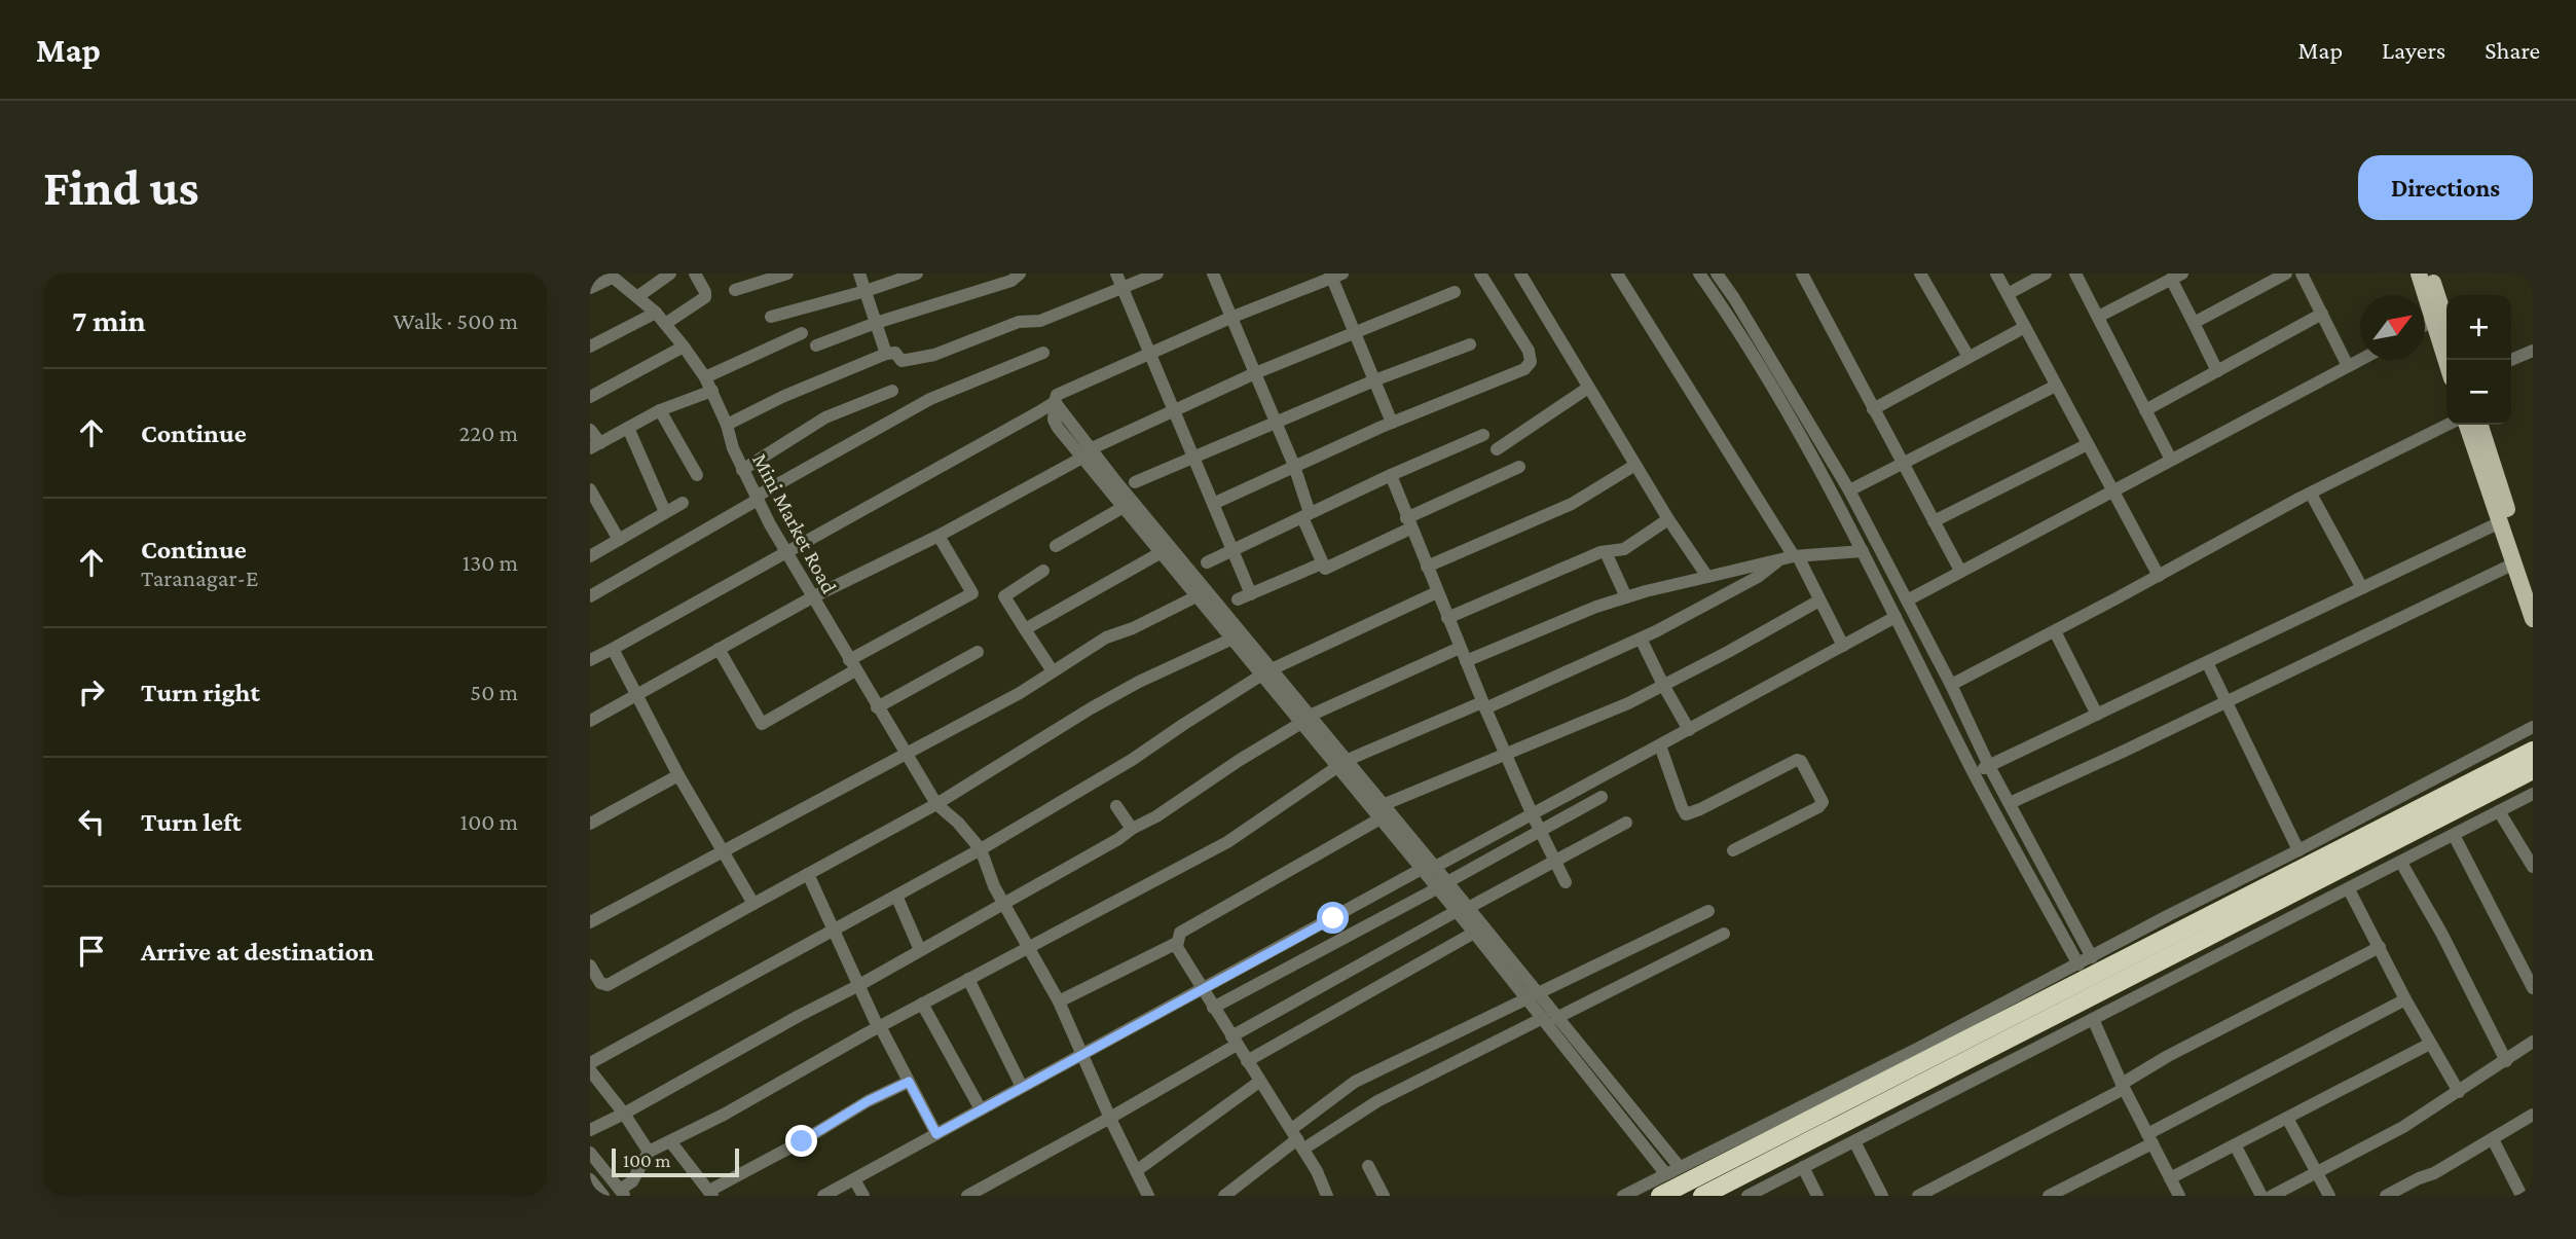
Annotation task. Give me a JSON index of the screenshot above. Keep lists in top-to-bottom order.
{
  "streets": {
    "street": ["Mini Market Road"]
  },
  "scale_bar": "100 m",
  "north": "top right",
  "page": {
    "header": "Map",
    "nav": ["Map", "Layers", "Share"],
    "buttons": "Directions",
    "title": "Find us",
    "heading": ["7 min", "Walk · 500 m"],
    "map_buttons": ["+", "−"],
    "list": [
      ["Continue", "220 m"],
      ["Continue", "Taranagar-E", "130 m"],
      ["Turn right", "50 m"],
      ["Turn left", "100 m"],
      "Arrive at destination"
    ],
    "scale": "100 m"
  }
}
